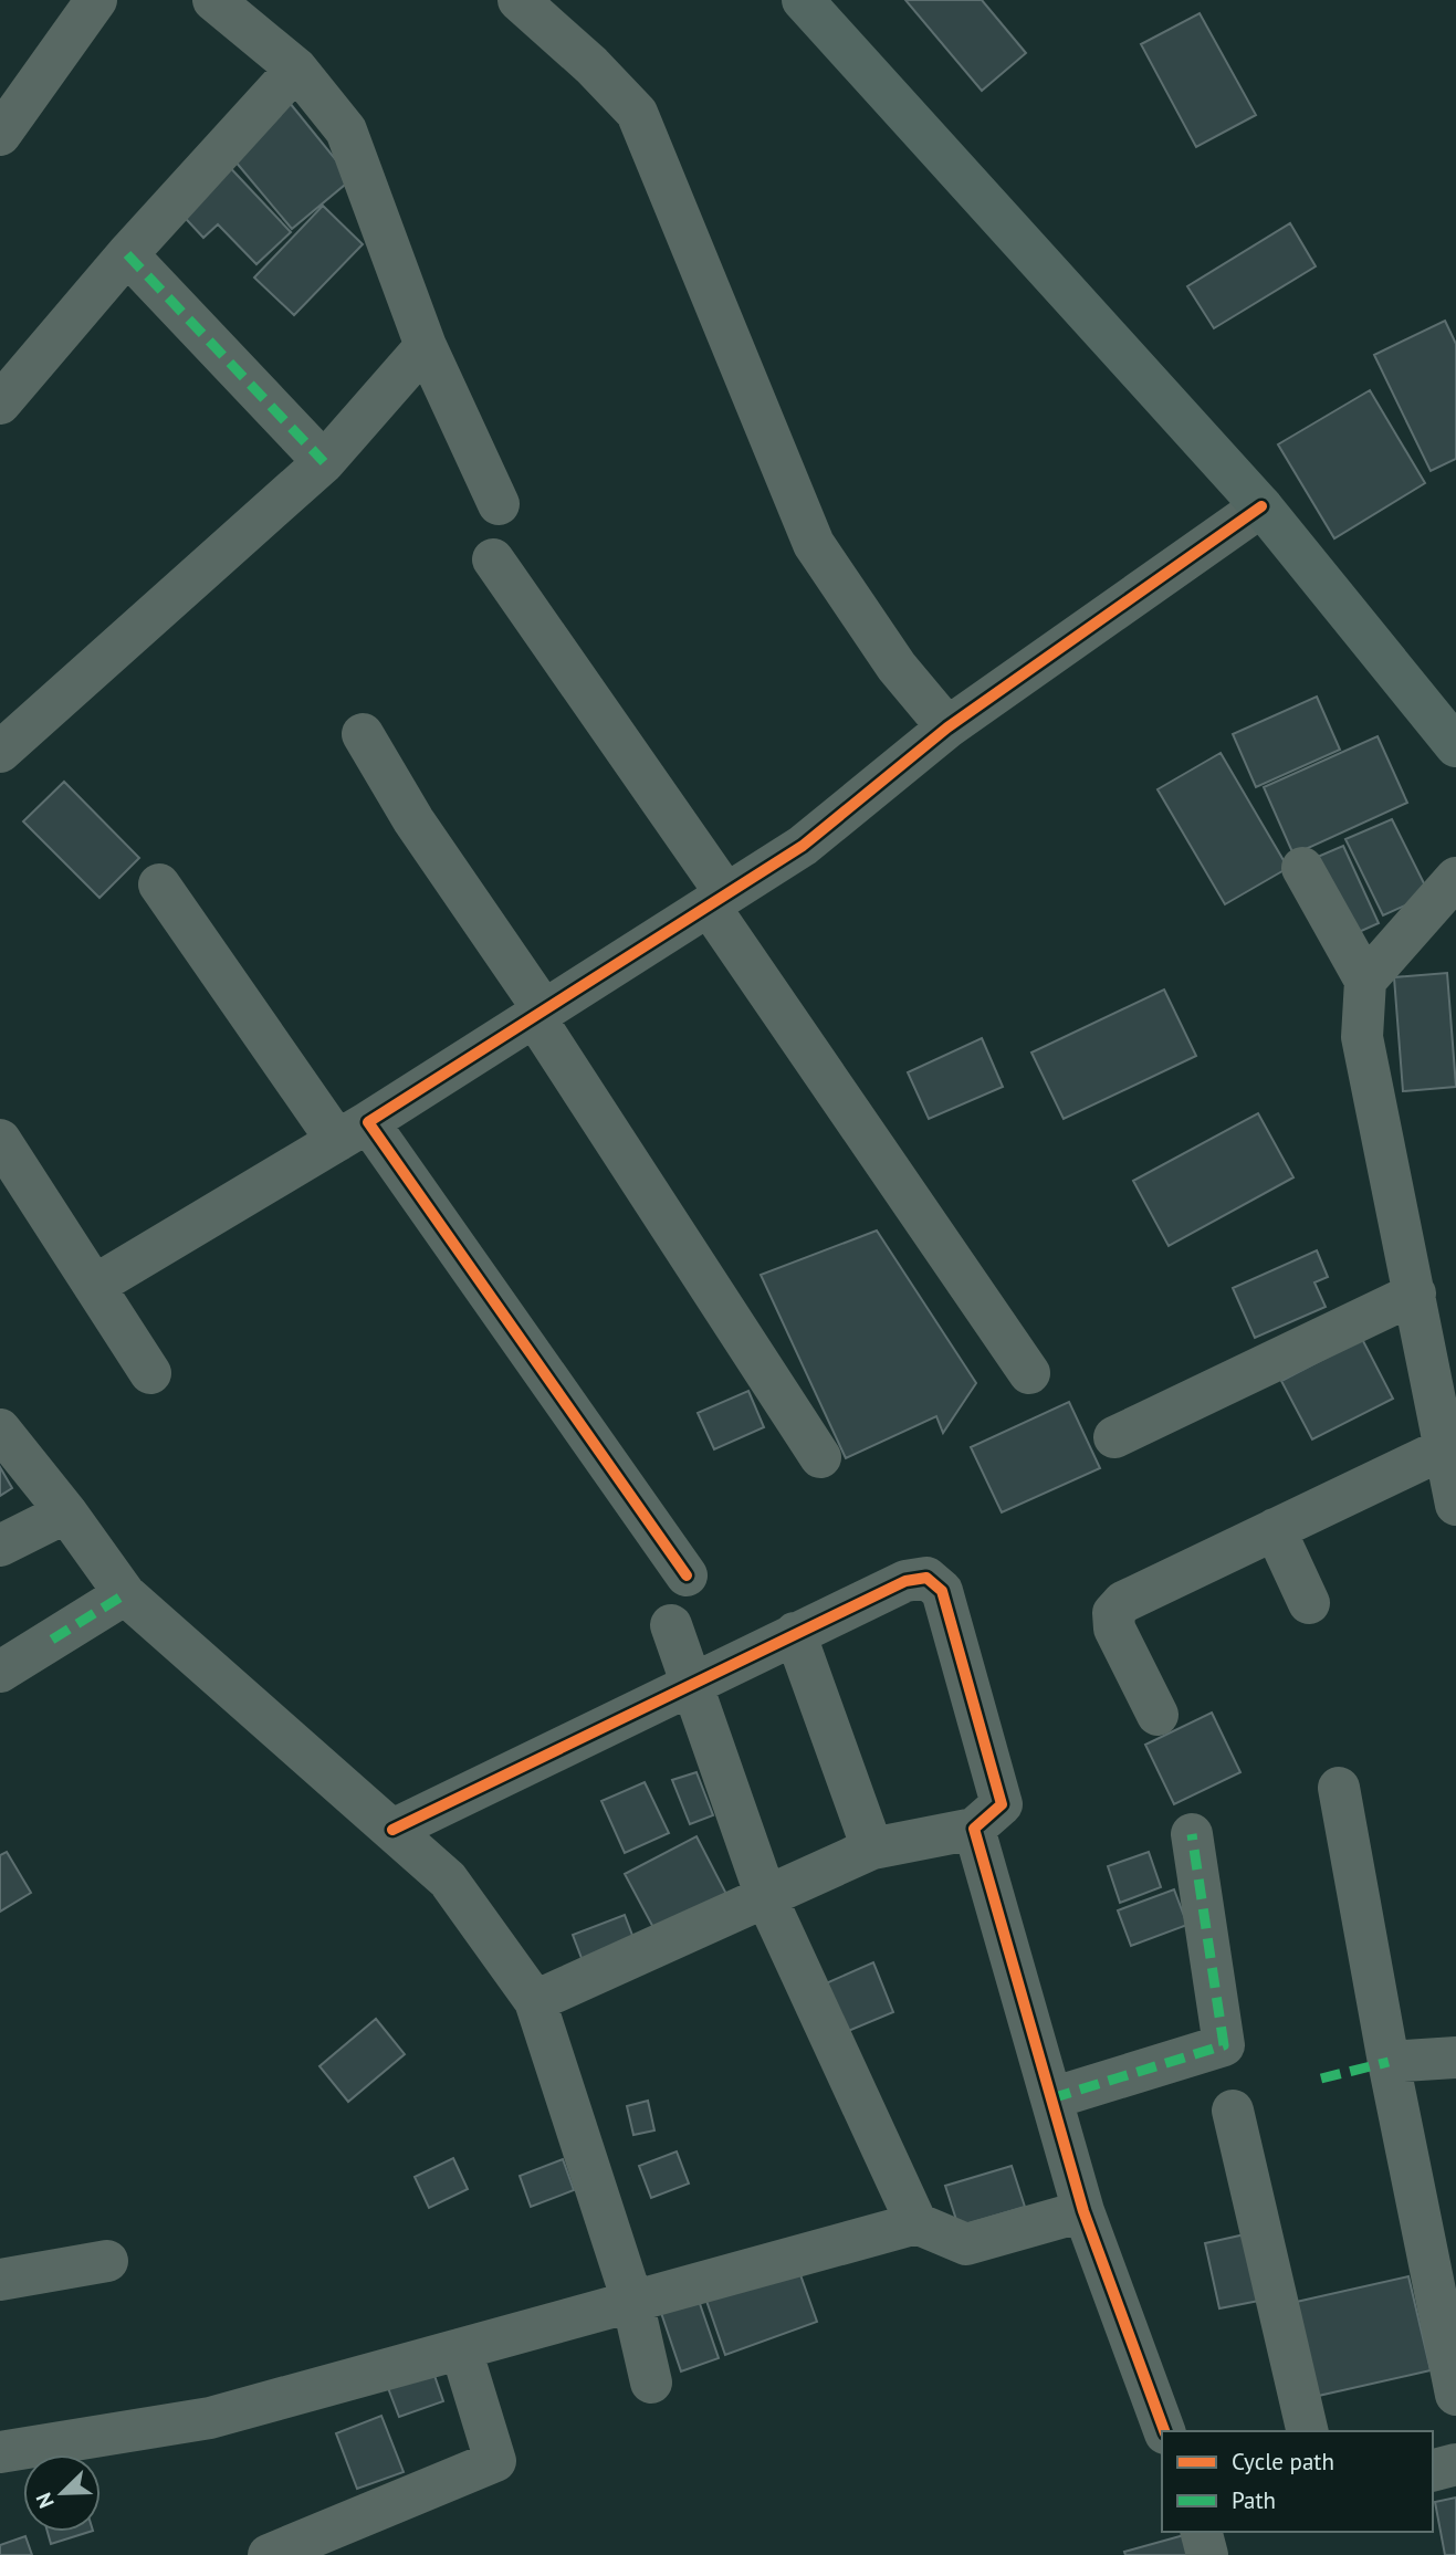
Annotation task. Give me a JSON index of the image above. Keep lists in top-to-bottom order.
{
  "legend": ["Cycle path", "Path"],
  "north": "bottom left"
}
